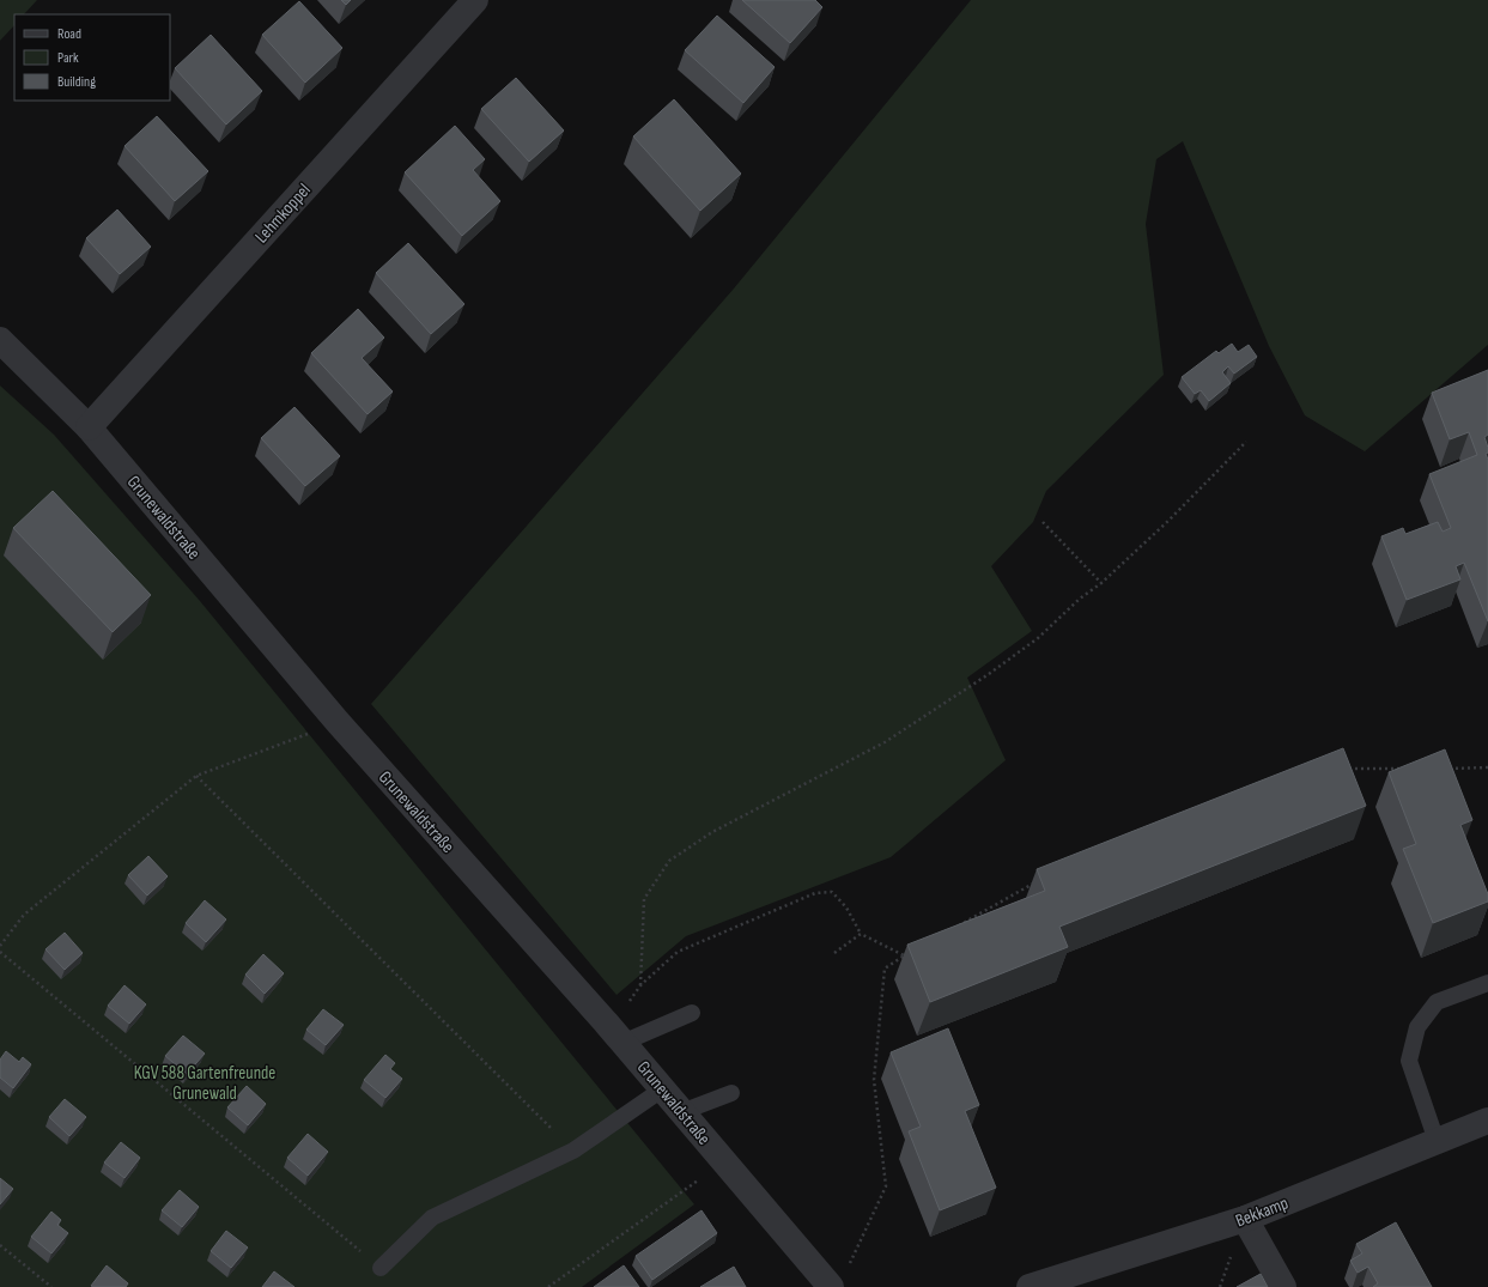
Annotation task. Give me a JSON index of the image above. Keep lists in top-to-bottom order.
{
  "streets": {
    "street": ["Lehmkoppel", "Grunewaldstraße", "Bekkamp"]
  },
  "crossings": [
    ["Lehmkoppel", "Grunewaldstraße"]
  ],
  "parks": ["KGV 588 Gartenfreunde Grunewald"],
  "legend": ["Road", "Park", "Building"]
}
